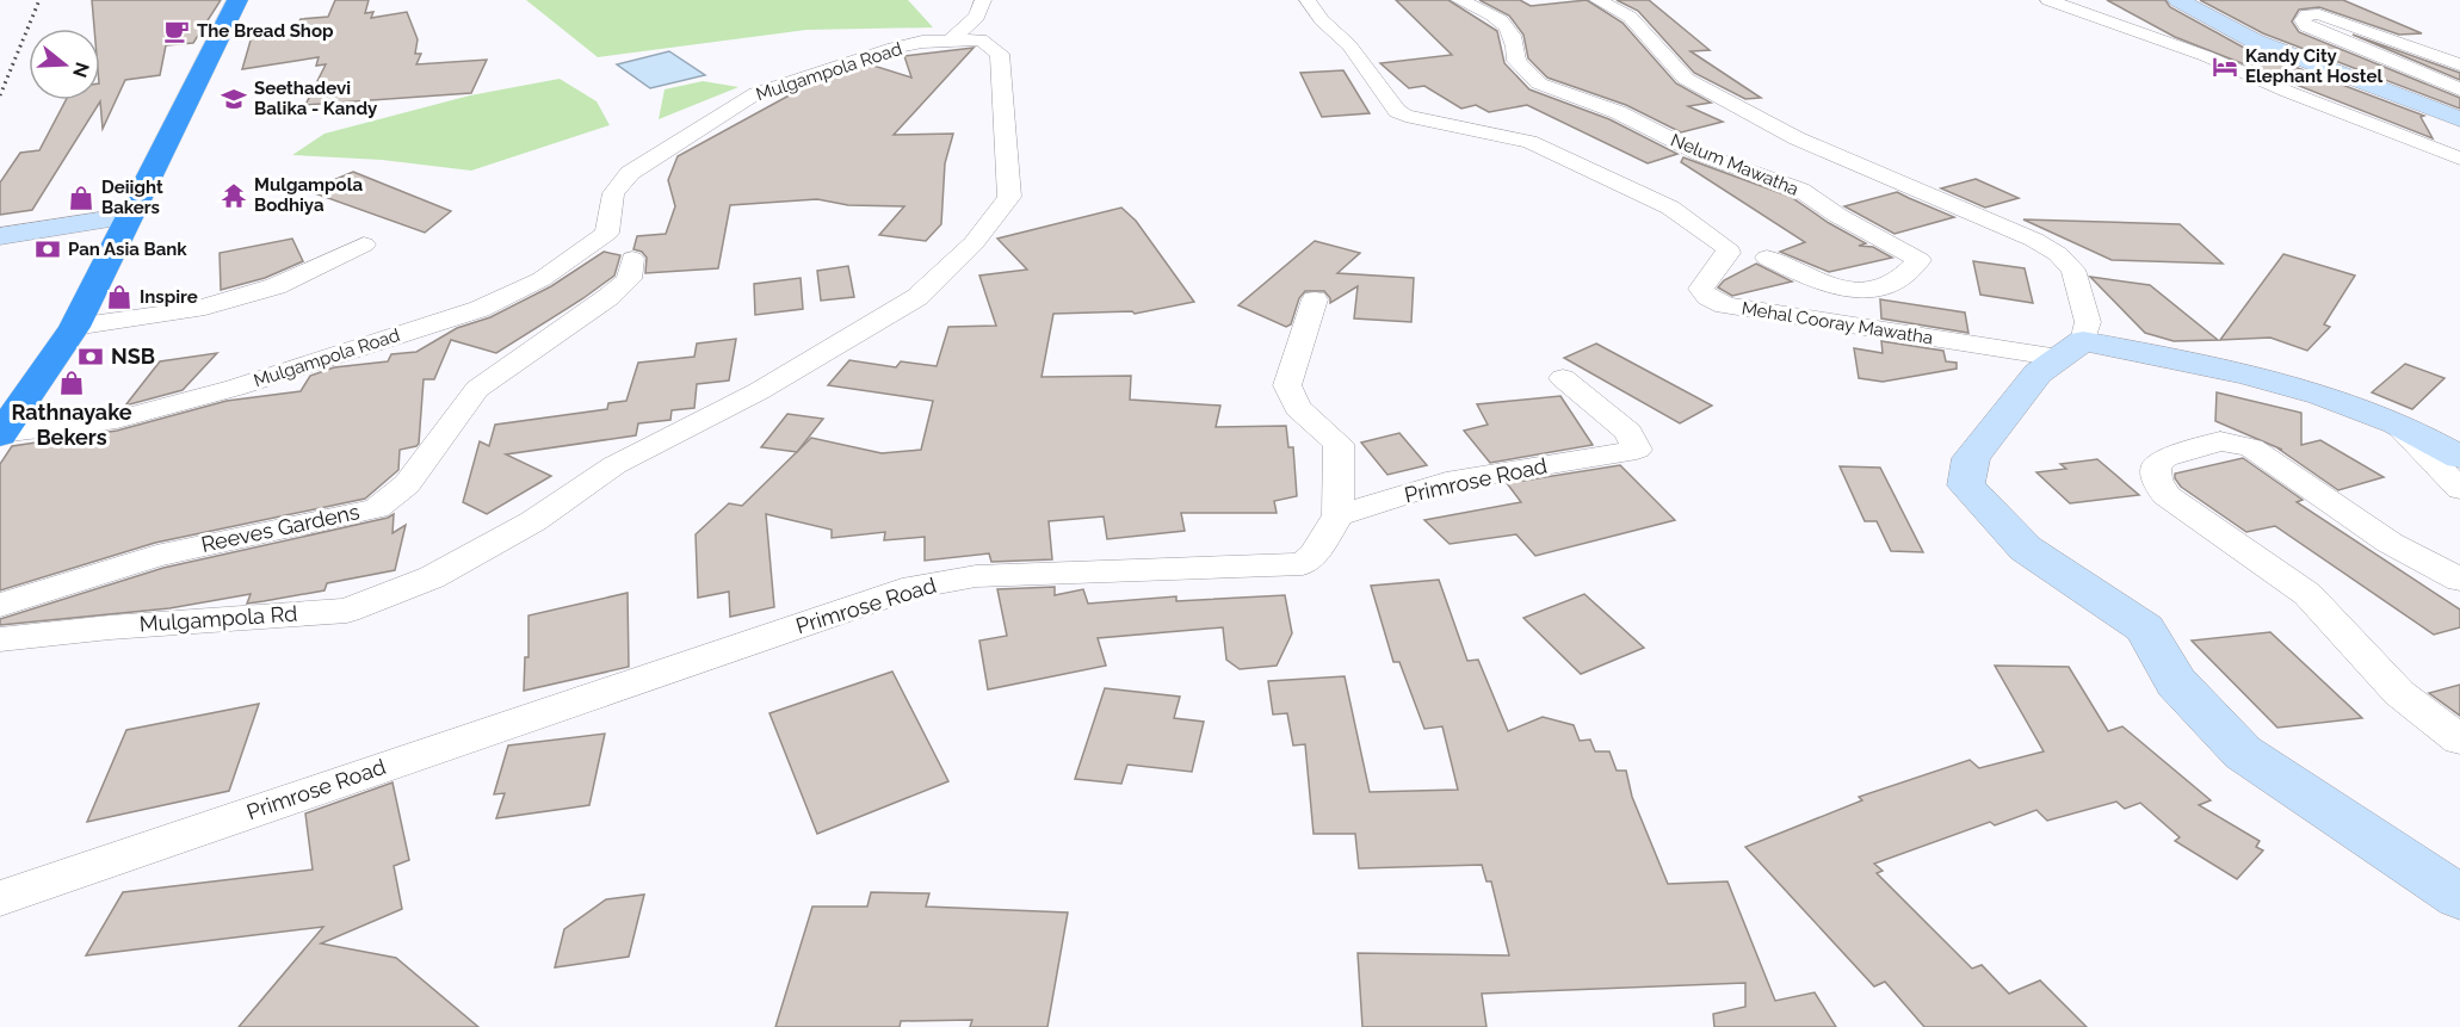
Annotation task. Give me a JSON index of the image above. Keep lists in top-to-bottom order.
{
  "streets": {
    "street": [
      "Mulgampola Road",
      "Nelum Mawatha",
      "Mehal Cooray Mawatha",
      "Primrose Road",
      "Reeves Gardens",
      "Mulgampola Rd"
    ]
  },
  "crossings": [
    ["Mulgampola Road", "Mulgampola Rd"]
  ],
  "places": {
    "cafe": ["The Bread Shop"],
    "hotel": ["Kandy City Elephant Hostel"],
    "school or university": ["Seethadevi Balika - Kandy"],
    "temple": ["Mulgampola Bodhiya"],
    "shop": ["Deiight Bakers", "Inspire", "Rathnayake Bekers"],
    "bank": ["Pan Asia Bank", "NSB"]
  },
  "north": "right"
}
